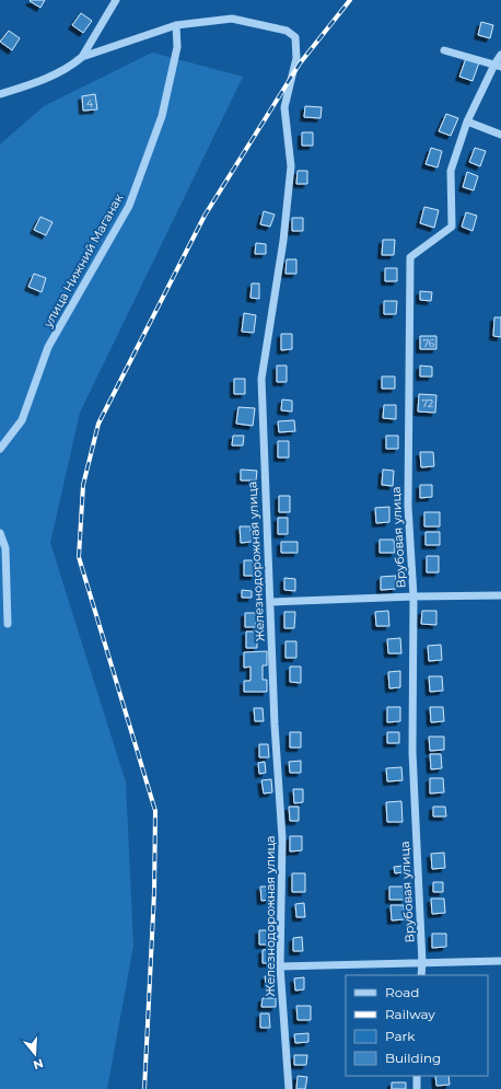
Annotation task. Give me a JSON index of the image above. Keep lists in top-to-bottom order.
{
  "streets": {
    "street": ["улица Нижний Маганак", "Врубовая улица", "Железнодорожная улица"]
  },
  "crossings": [
    ["улица Нижний Маганак", "Железнодорожная улица"]
  ],
  "house_numbers": ["4", "76", "72"],
  "legend": [
    "Road",
    "Railway",
    "Park",
    "Building"
  ],
  "north": "bottom"
}
